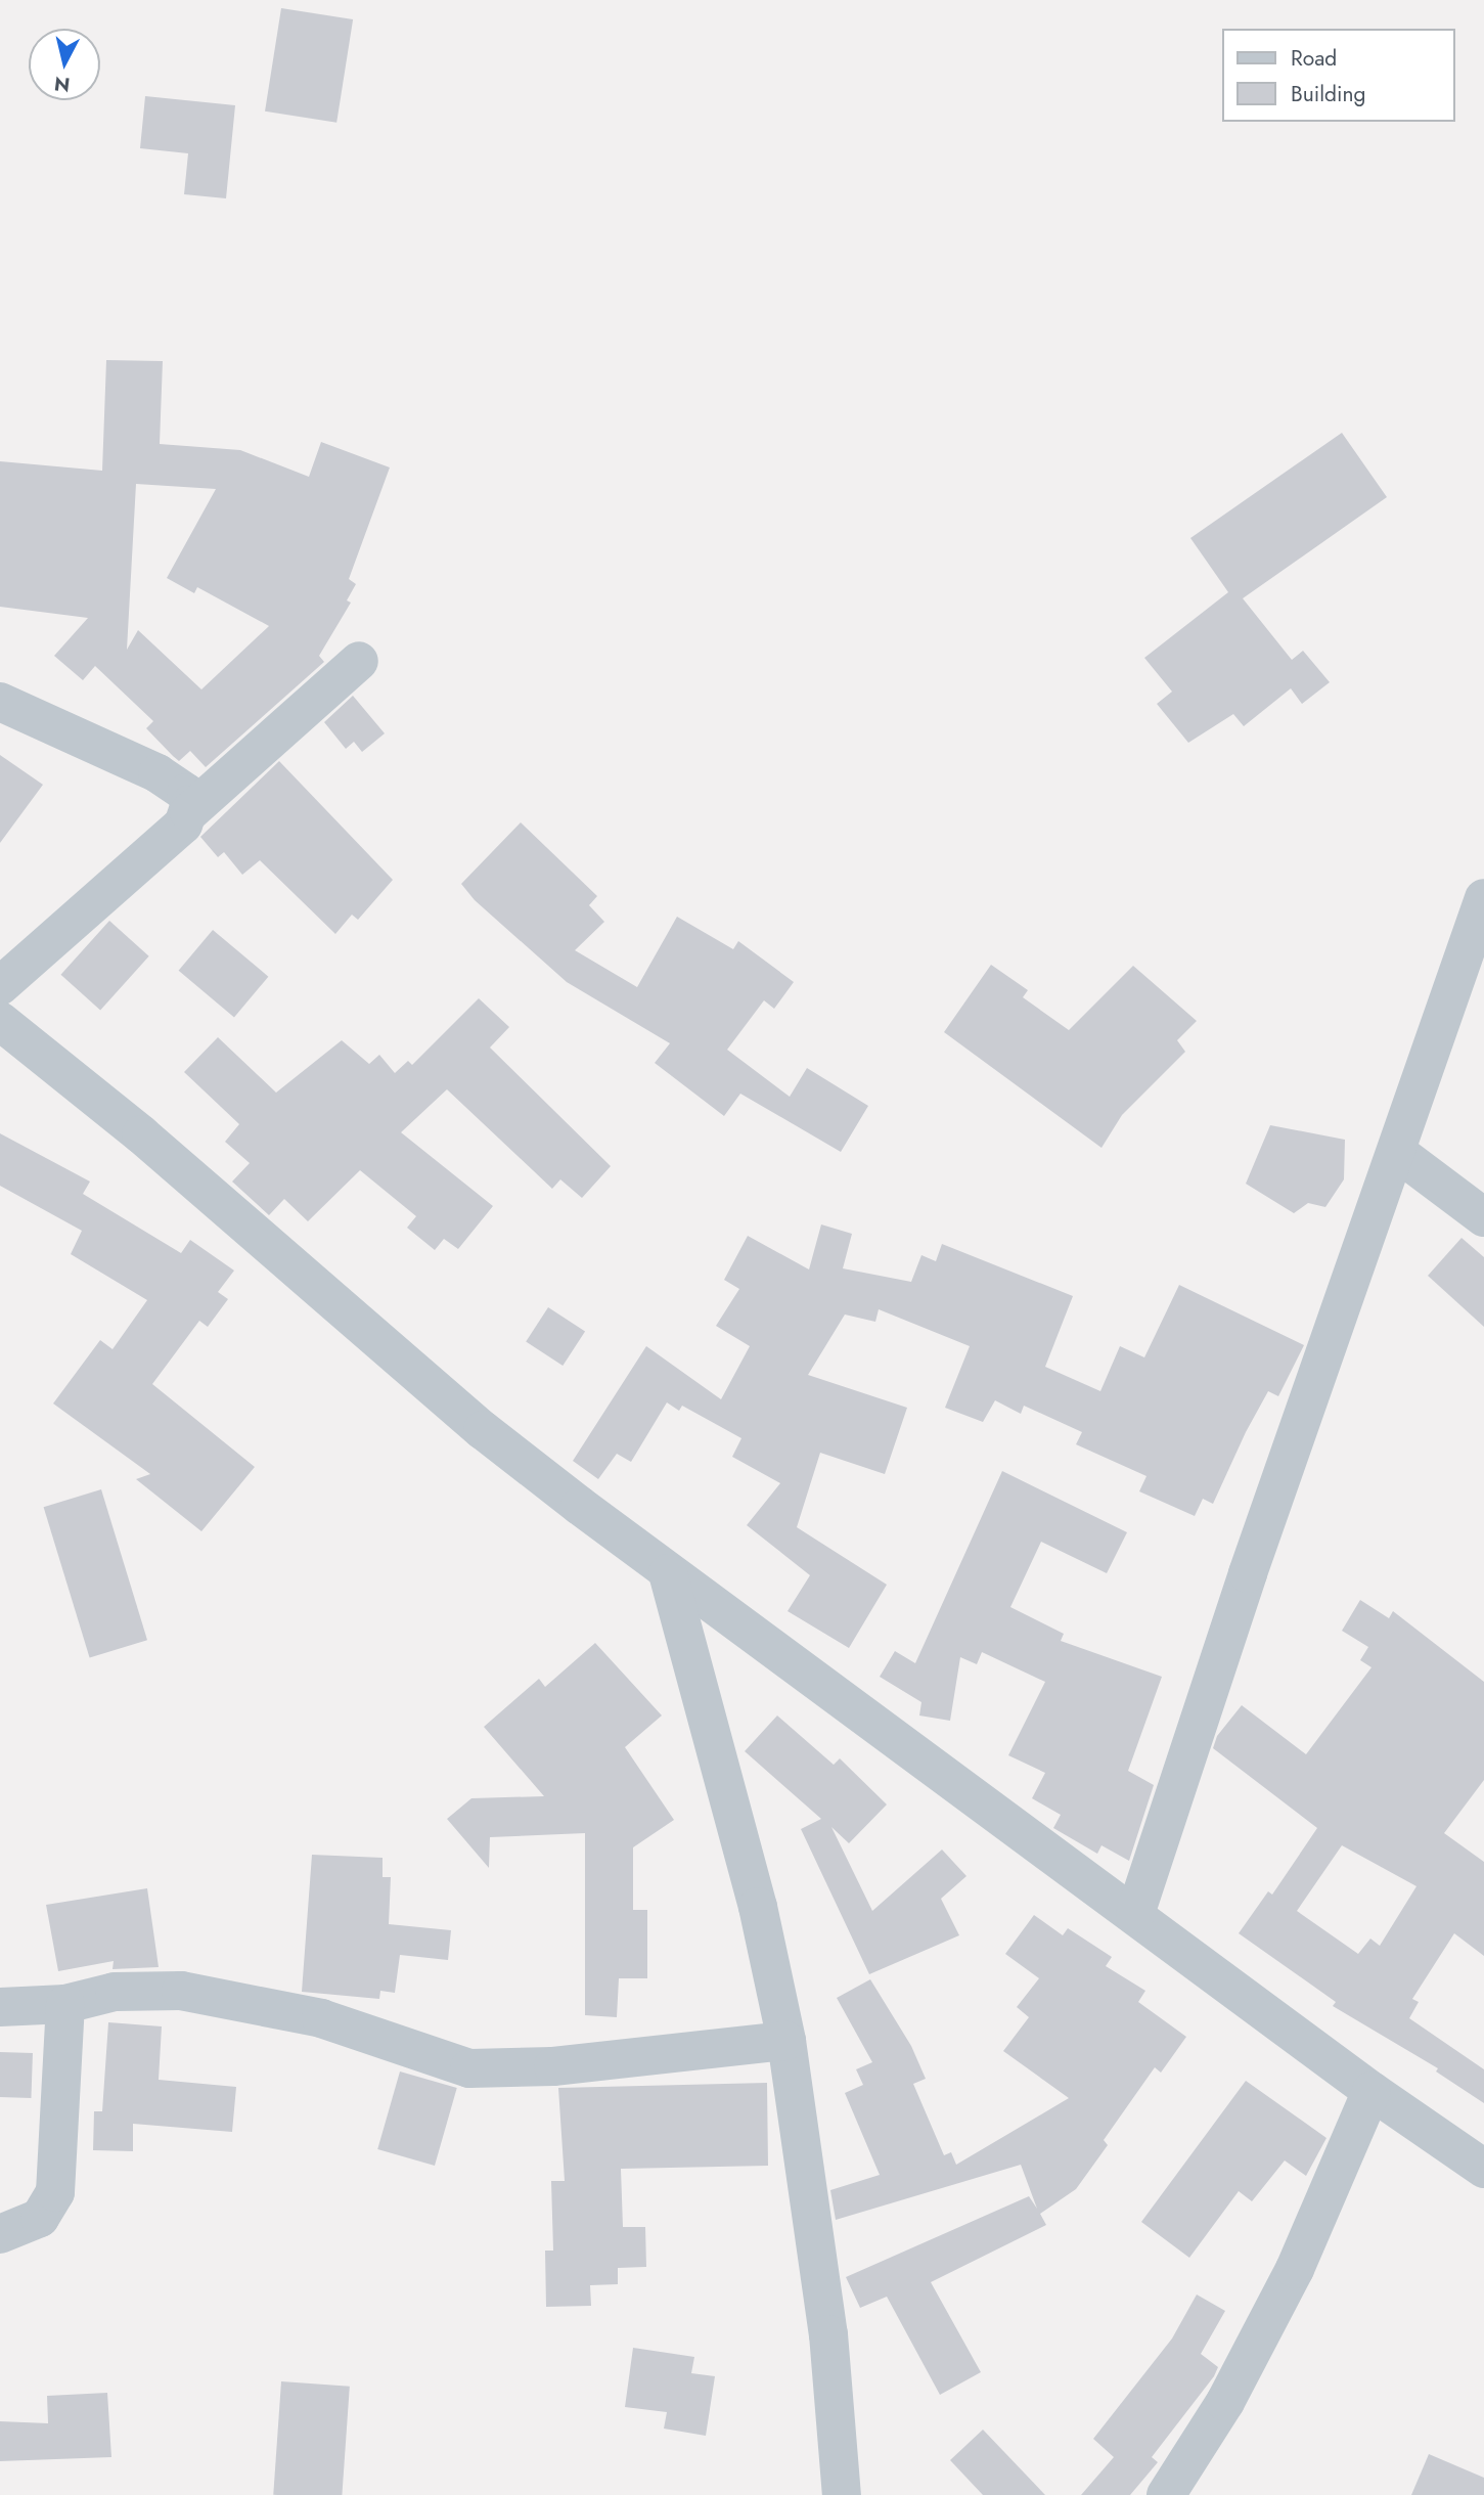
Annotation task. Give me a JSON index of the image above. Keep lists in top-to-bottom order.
{
  "legend": ["Road", "Building"],
  "north": "bottom"
}
